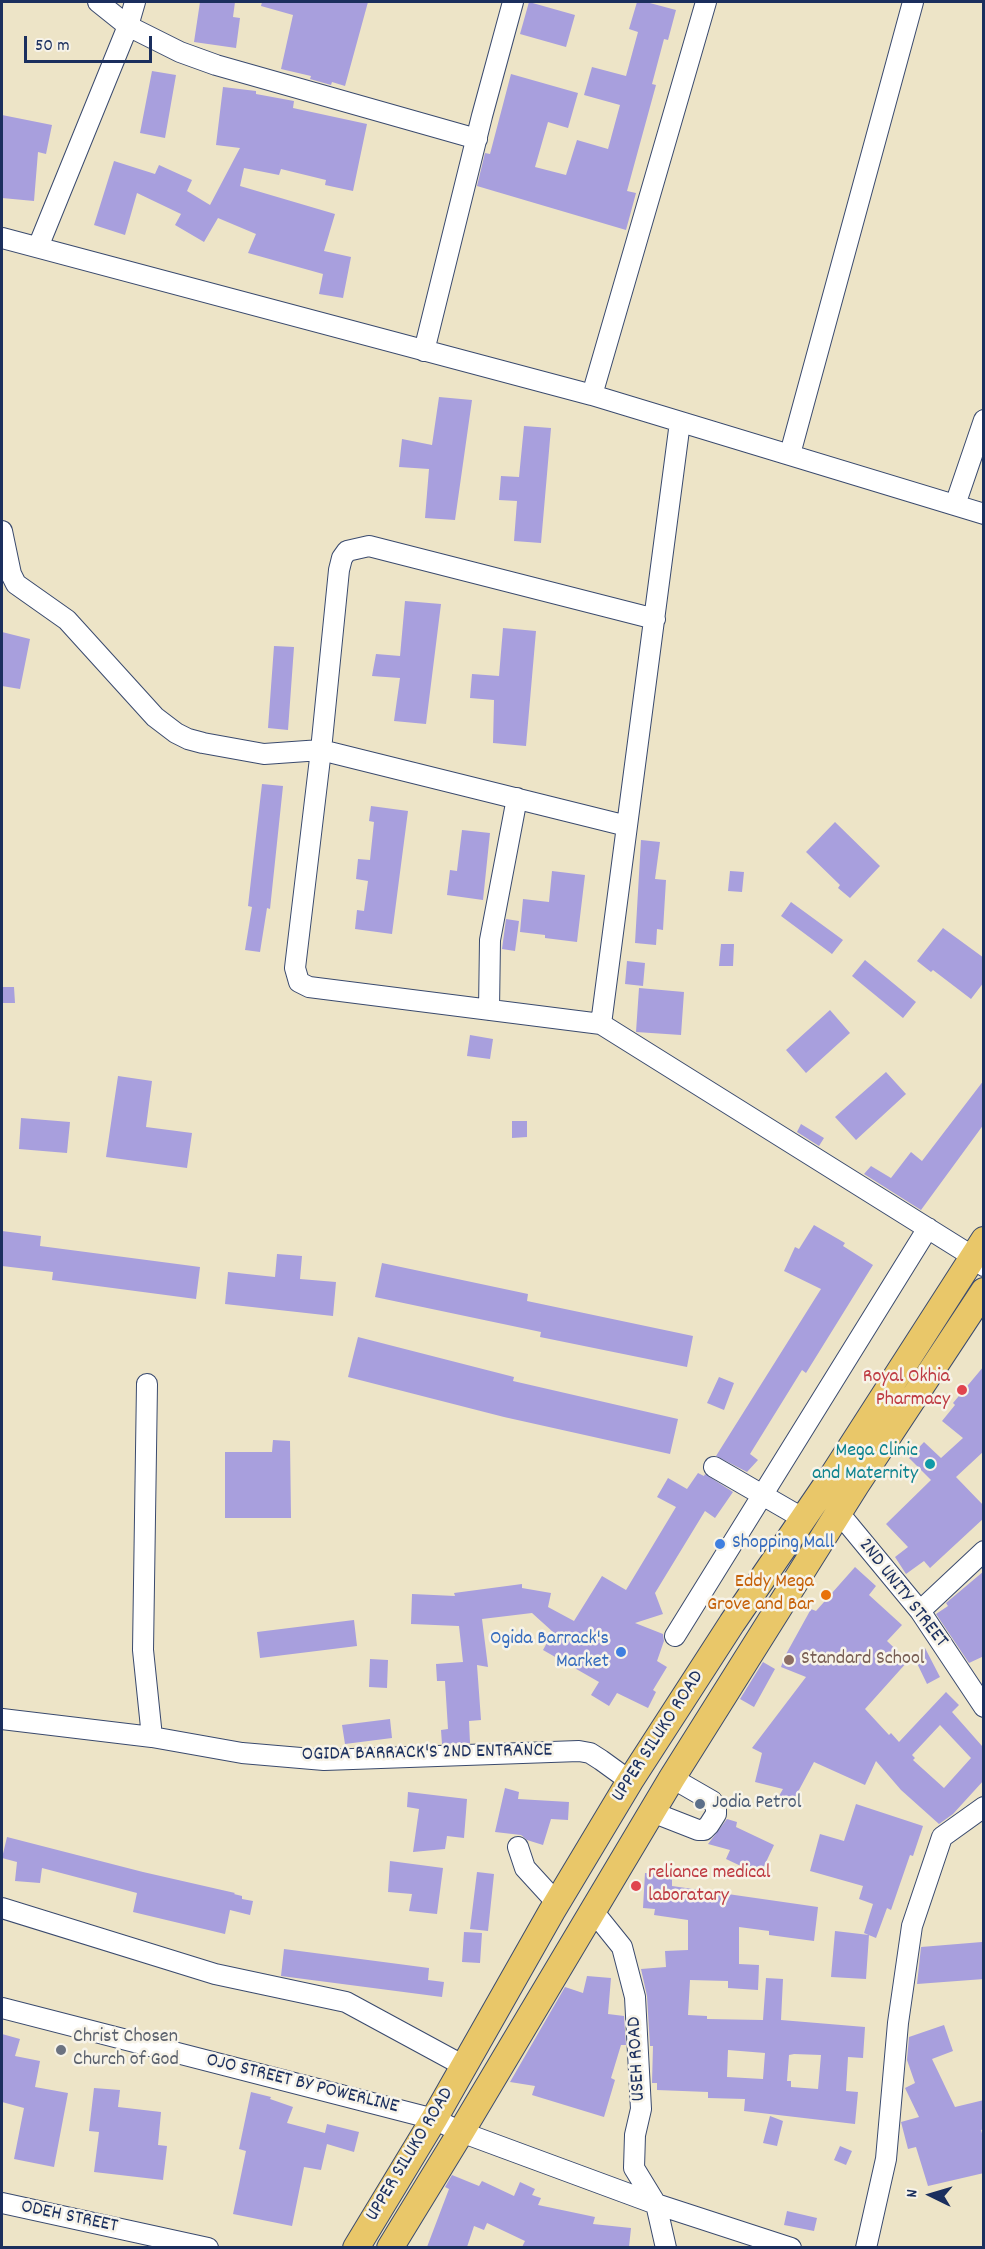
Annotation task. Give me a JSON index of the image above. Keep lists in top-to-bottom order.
{
  "streets": {
    "main road": ["UPPER SILUKO ROAD"],
    "street": [
      "2ND UNITY STREET",
      "OGIDA BARRACK'S 2ND ENTRANCE",
      "USEH ROAD",
      "OJO STREET BY POWERLINE",
      "ODEH STREET"
    ]
  },
  "crossings": [
    ["2ND UNITY STREET", "UPPER SILUKO ROAD"],
    ["UPPER SILUKO ROAD", "OGIDA BARRACK'S 2ND ENTRANCE"],
    ["UPPER SILUKO ROAD", "USEH ROAD"],
    ["UPPER SILUKO ROAD", "OJO STREET BY POWERLINE"],
    ["USEH ROAD", "OJO STREET BY POWERLINE"]
  ],
  "places": [
    "Royal Okhia Pharmacy",
    "Mega Clinic and Maternity",
    "Shopping Mall",
    "Eddy Mega Grove and Bar",
    "Ogida Barrack's Market",
    "Standard School",
    "Jodia Petrol",
    "reliance medical laboratary",
    "Christ Chosen Church of God"
  ],
  "scale_bar": "50 m",
  "north": "left"
}
